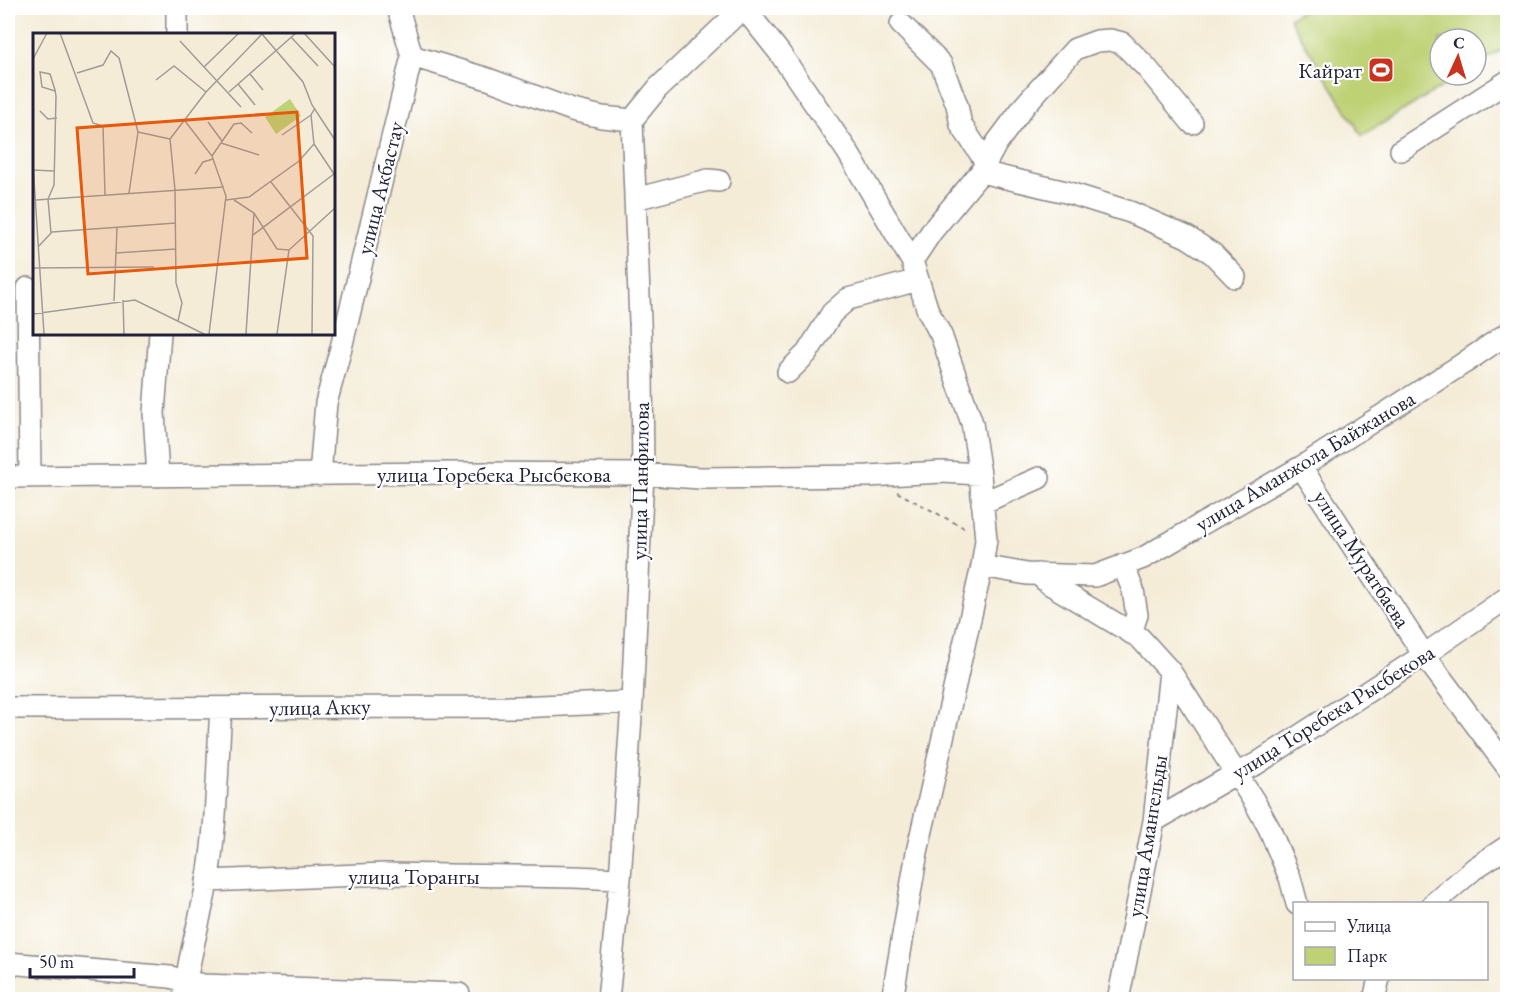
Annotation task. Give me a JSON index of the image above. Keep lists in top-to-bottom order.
{
  "streets": {
    "street": [
      "улица Акбастау",
      "улица Аманжола Байжанова",
      "улица Торебека Рысбекова",
      "улица Панфилова",
      "улица Муратбаева",
      "улица Акку",
      "улица Амангельды",
      "улица Торангы"
    ]
  },
  "crossings": [
    ["улица Акбастау", "улица Торебека Рысбекова"],
    ["улица Аманжола Байжанова", "улица Муратбаева"],
    ["улица Торебека Рысбекова", "улица Панфилова"],
    ["улица Торебека Рысбекова", "улица Муратбаева"],
    ["улица Торебека Рысбекова", "улица Амангельды"],
    ["улица Панфилова", "улица Акку"],
    ["улица Панфилова", "улица Торангы"]
  ],
  "places": {
    "sports": ["Кайрат"]
  },
  "legend": ["Улица", "Парк"],
  "scale_bar": "50 m",
  "north": "top"
}
